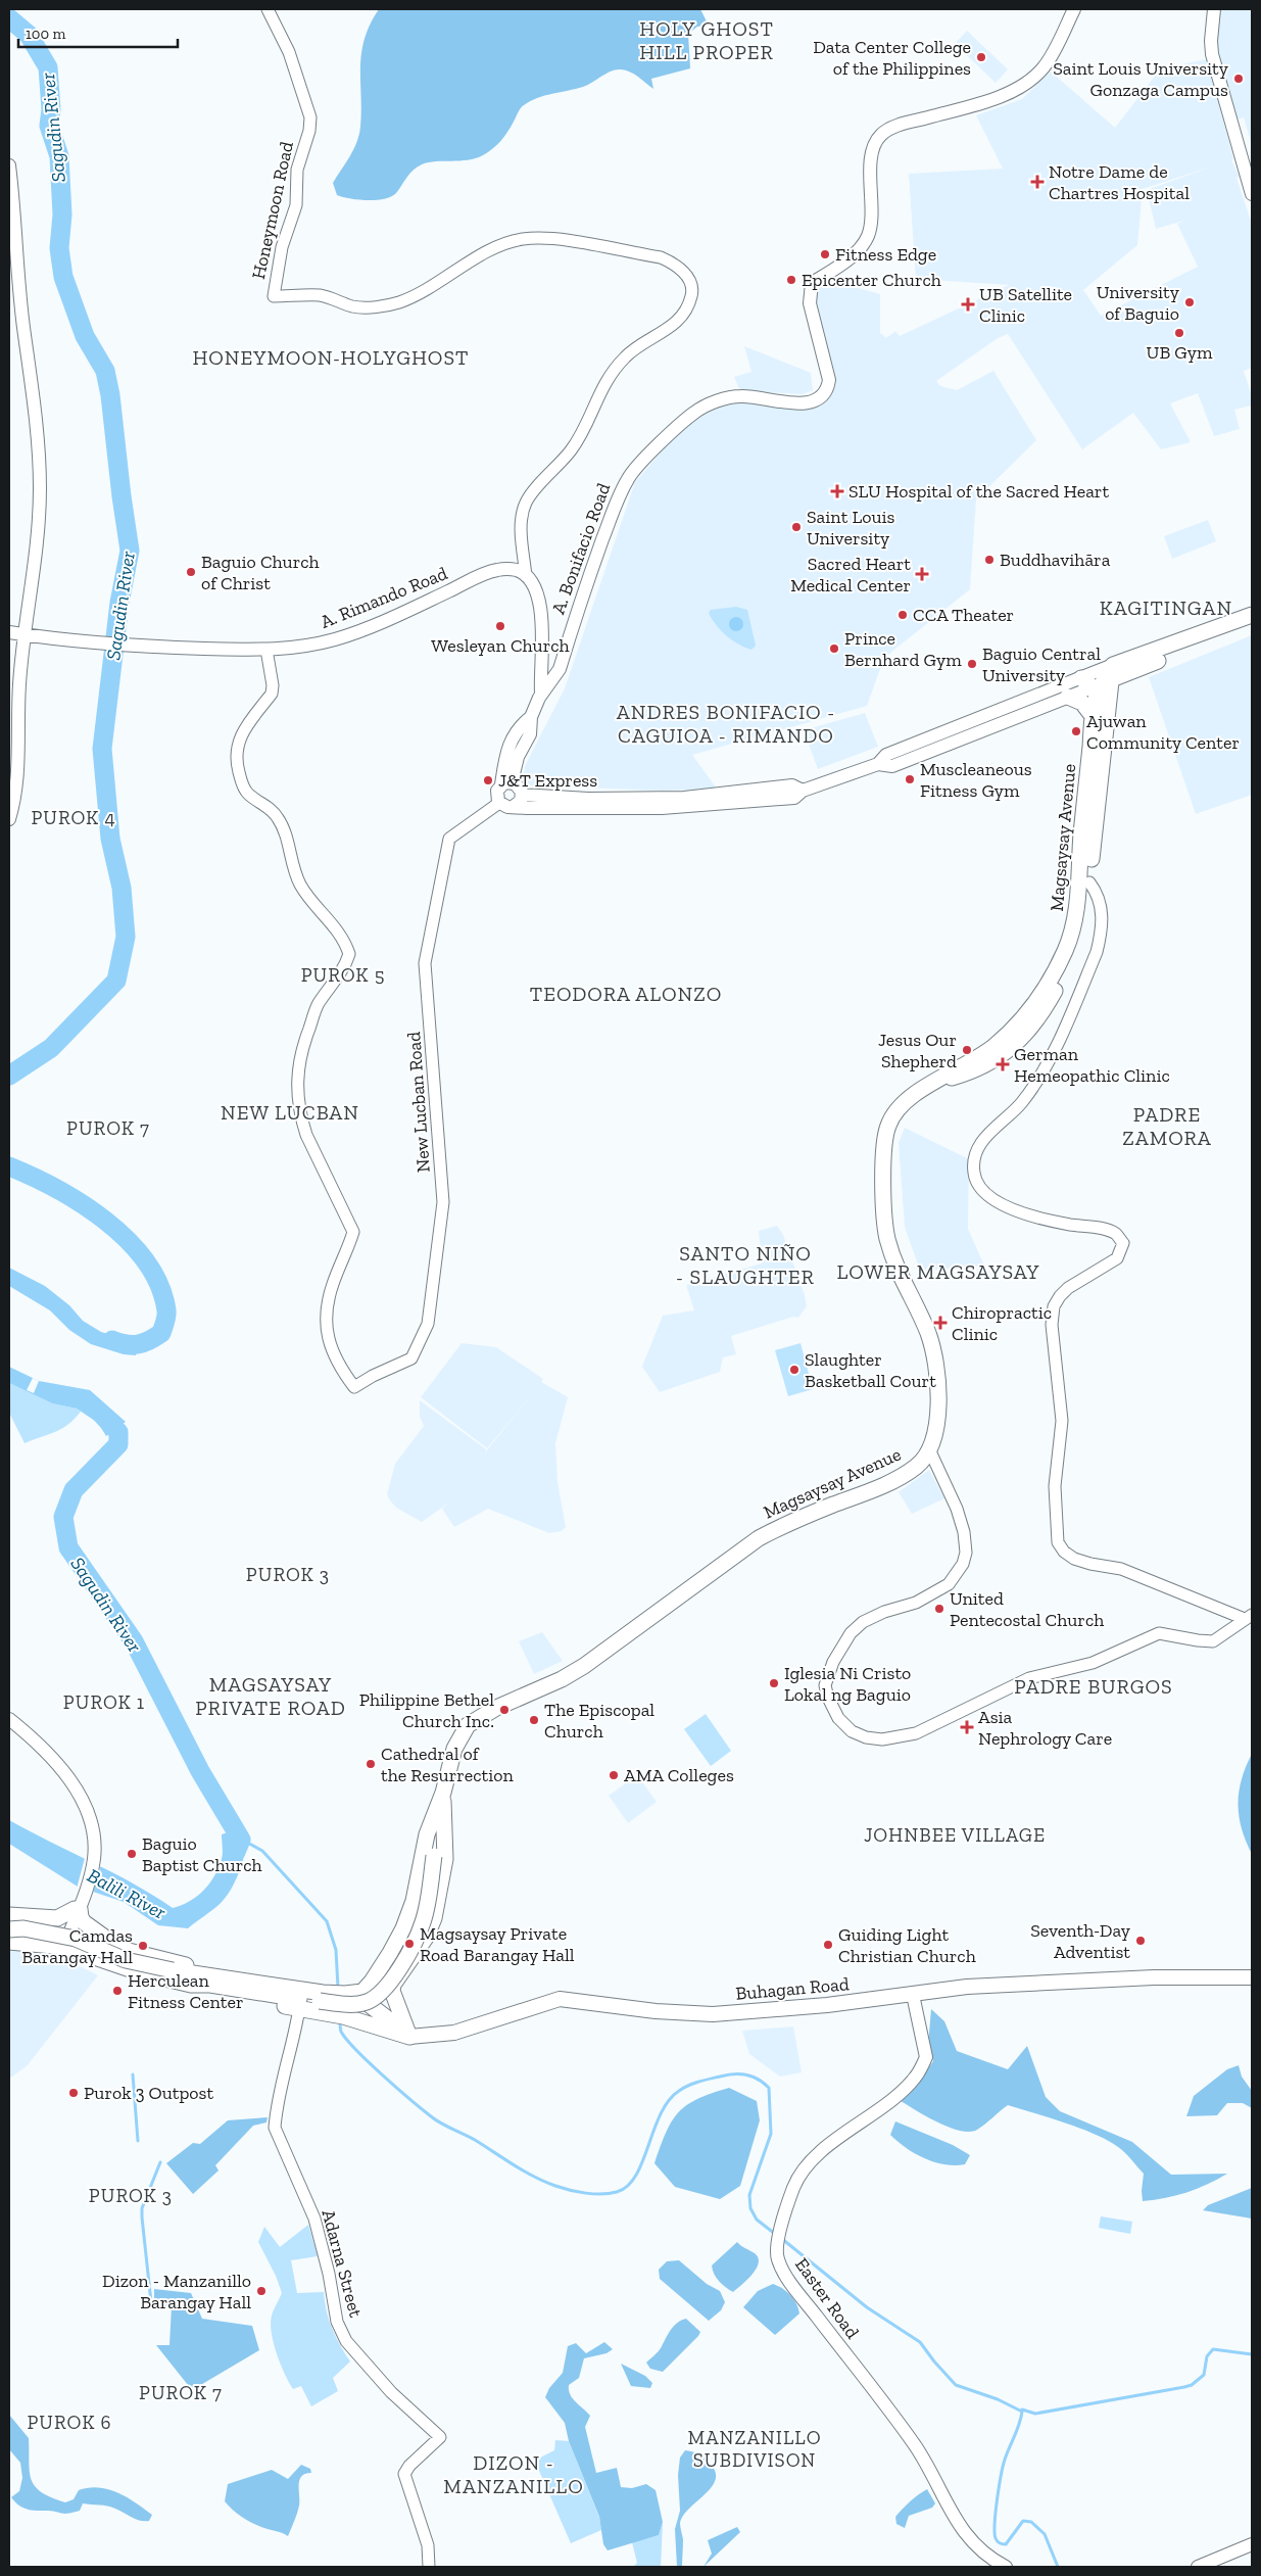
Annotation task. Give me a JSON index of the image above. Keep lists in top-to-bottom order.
{
  "streets": {
    "highway": ["Magsaysay Avenue", "Buhagan Road"],
    "main road": ["A. Bonifacio Road", "A. Rimando Road", "Easter Road"],
    "street": ["Honeymoon Road", "New Lucban Road", "Adarna Street"]
  },
  "crossings": [
    ["Honeymoon Road", "A. Rimando Road"],
    ["A. Bonifacio Road", "New Lucban Road"],
    ["A. Rimando Road", "New Lucban Road"],
    ["Magsaysay Avenue", "Buhagan Road"],
    ["Buhagan Road", "Adarna Street"],
    ["Buhagan Road", "Easter Road"]
  ],
  "districts": [
    "HOLY GHOST HILL PROPER",
    "HONEYMOON-HOLYGHOST",
    "KAGITINGAN",
    "ANDRES BONIFACIO - CAGUIOA - RIMANDO",
    "PUROK 4",
    "PUROK 5",
    "TEODORA ALONZO",
    "NEW LUCBAN",
    "PADRE ZAMORA",
    "PUROK 7",
    "SANTO NIÑO - SLAUGHTER",
    "LOWER MAGSAYSAY",
    "PUROK 3",
    "MAGSAYSAY PRIVATE ROAD",
    "PADRE BURGOS",
    "PUROK 1",
    "JOHNBEE VILLAGE",
    "PUROK 3",
    "PUROK 7",
    "PUROK 6",
    "MANZANILLO SUBDIVISON",
    "DIZON - MANZANILLO"
  ],
  "water": ["Sagudin River", "Balili River"],
  "places": {
    "other": [
      "Data Center College of the Philippines",
      "Saint Louis University Gonzaga Campus",
      "Fitness Edge",
      "Epicenter Church",
      "University of Baguio",
      "UB Gym",
      "Saint Louis University",
      "Buddhavihāra",
      "Baguio Church of Christ",
      "CCA Theater",
      "Wesleyan Church",
      "Prince Bernhard Gym",
      "Baguio Central University",
      "Ajuwan Community Center",
      "Muscleaneous Fitness Gym",
      "J&T Express",
      "Jesus Our Shepherd",
      "Slaughter Basketball Court",
      "United Pentecostal Church",
      "Iglesia Ni Cristo Lokal ng Baguio",
      "Philippine Bethel Church Inc.",
      "The Episcopal Church",
      "Cathedral of the Resurrection",
      "AMA Colleges",
      "Baguio Baptist Church",
      "Seventh-Day Adventist",
      "Magsaysay Private Road Barangay Hall",
      "Guiding Light Christian Church",
      "Camdas Barangay Hall",
      "Herculean Fitness Center",
      "Purok 3 Outpost",
      "Dizon - Manzanillo Barangay Hall"
    ],
    "health": [
      "Notre Dame de Chartres Hospital",
      "UB Satellite Clinic",
      "SLU Hospital of the Sacred Heart",
      "Sacred Heart Medical Center",
      "German Hemeopathic Clinic",
      "Chiropractic Clinic",
      "Asia Nephrology Care"
    ]
  },
  "scale_bar": "100 m"
}
